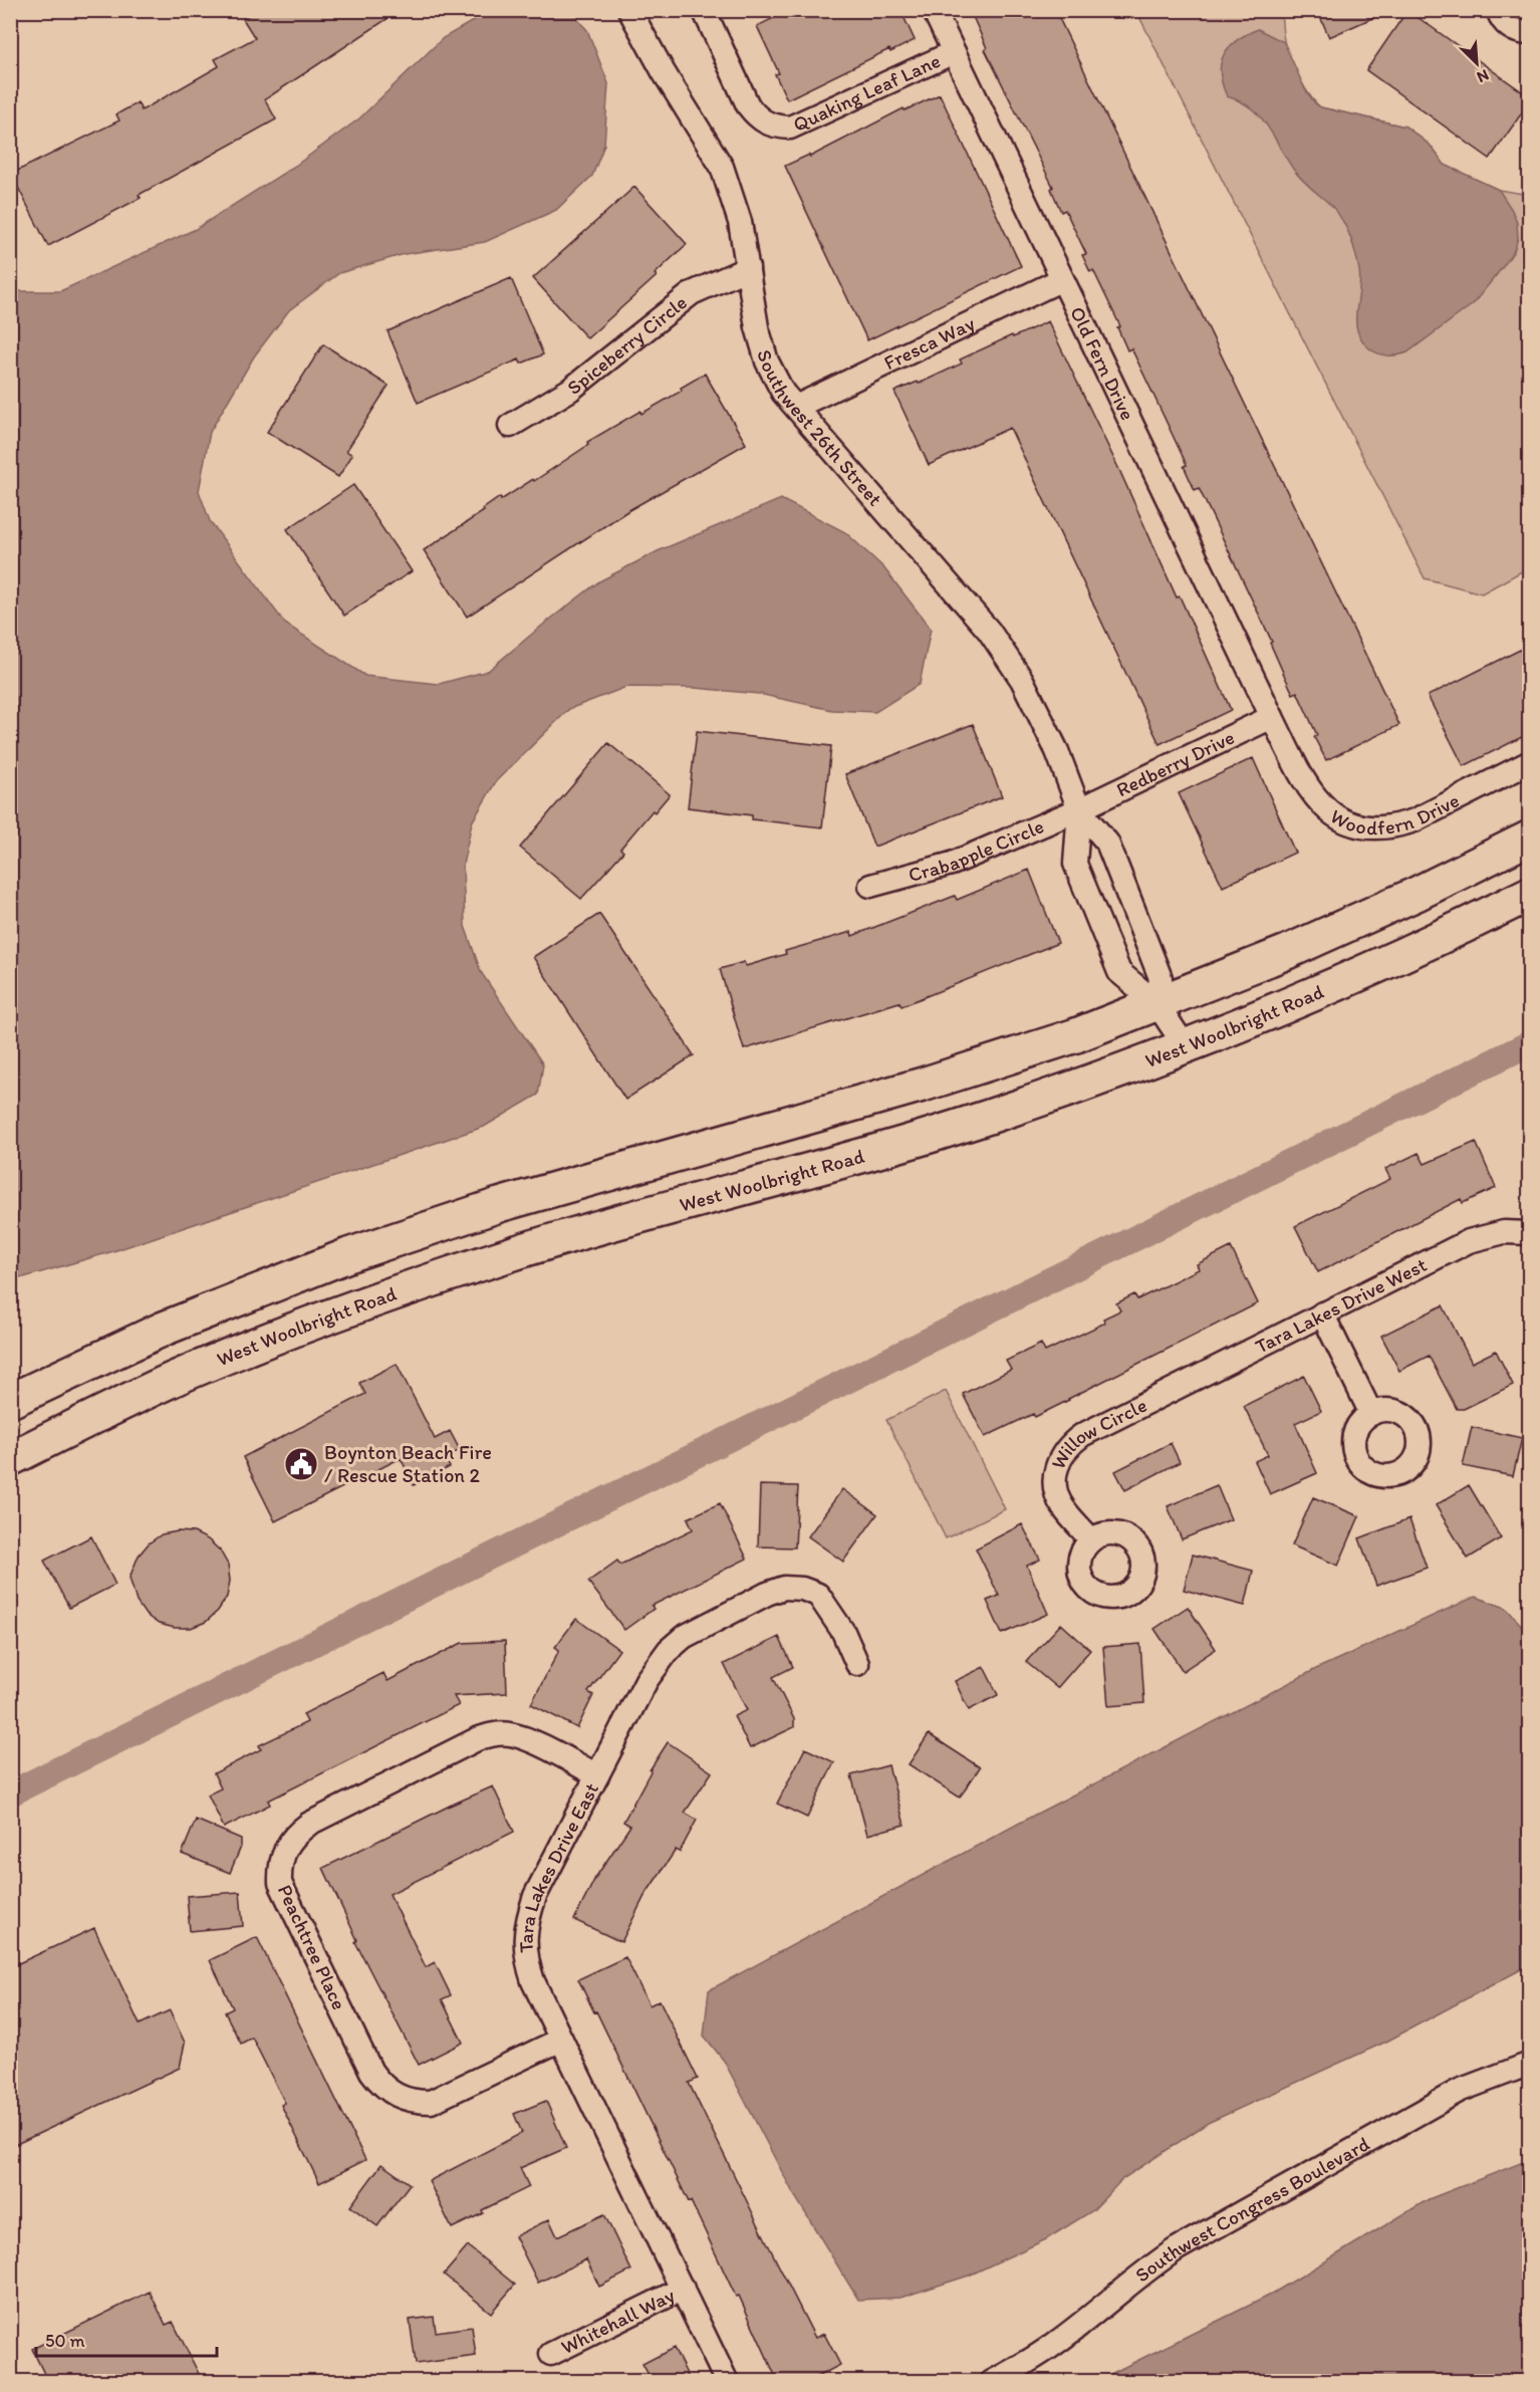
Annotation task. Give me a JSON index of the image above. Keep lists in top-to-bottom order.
{
  "streets": {
    "main road": ["West Woolbright Road"],
    "street": [
      "Quaking Leaf Lane",
      "Spiceberry Circle",
      "Fresca Way",
      "Old Fern Drive",
      "Southwest 26th Street",
      "Redberry Drive",
      "Woodfern Drive",
      "Crabapple Circle",
      "Tara Lakes Drive West",
      "Willow Circle",
      "Tara Lakes Drive East",
      "Peachtree Place",
      "Southwest Congress Boulevard",
      "Whitehall Way"
    ]
  },
  "crossings": [
    ["Quaking Leaf Lane", "Old Fern Drive"],
    ["Spiceberry Circle", "Southwest 26th Street"],
    ["Fresca Way", "Old Fern Drive"],
    ["Fresca Way", "Southwest 26th Street"],
    ["Old Fern Drive", "Redberry Drive"],
    ["Old Fern Drive", "Woodfern Drive"],
    ["Southwest 26th Street", "Redberry Drive"],
    ["Southwest 26th Street", "Crabapple Circle"],
    ["Southwest 26th Street", "West Woolbright Road"],
    ["Redberry Drive", "Woodfern Drive"],
    ["Redberry Drive", "Crabapple Circle"],
    ["Tara Lakes Drive West", "Willow Circle"],
    ["Tara Lakes Drive East", "Peachtree Place"],
    ["Tara Lakes Drive East", "Whitehall Way"]
  ],
  "places": {
    "public building": ["Boynton Beach Fire / Rescue Station 2"]
  },
  "scale_bar": "50 m",
  "north": "bottom right"
}
